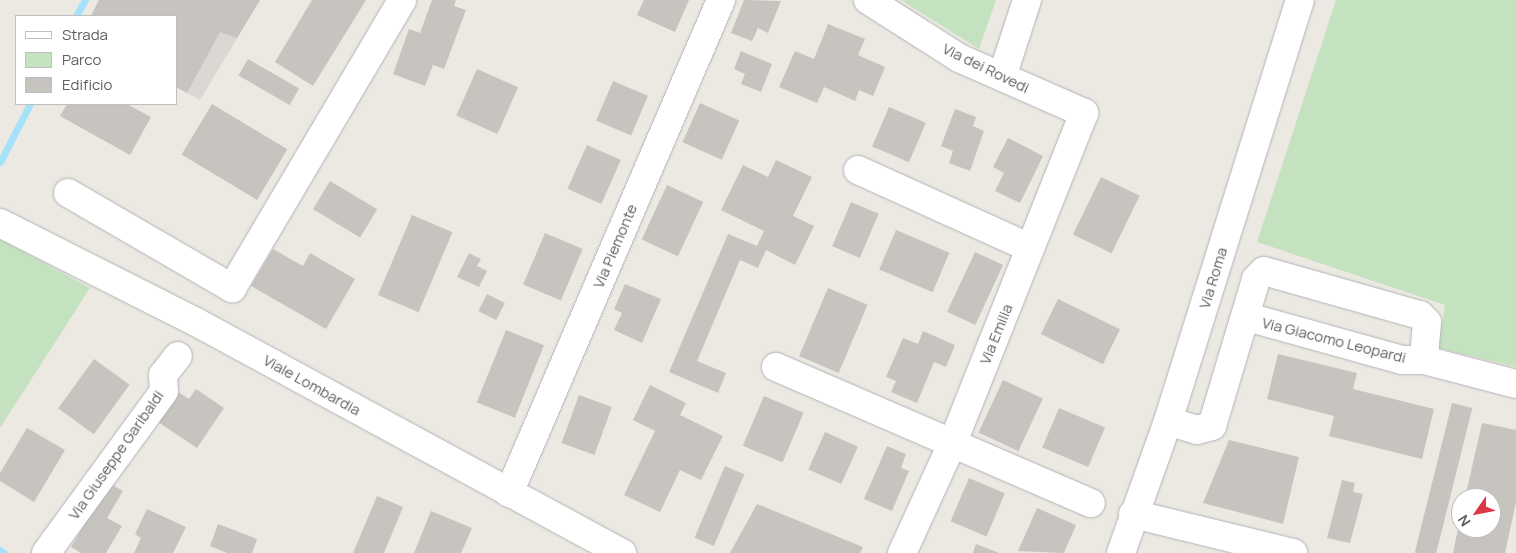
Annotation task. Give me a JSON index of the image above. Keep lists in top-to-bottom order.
{
  "streets": {
    "street": [
      "Via dei Rovedi",
      "Via Piemonte",
      "Via Roma",
      "Via Emilia",
      "Via Giacomo Leopardi",
      "Viale Lombardia",
      "Via Giuseppe Garibaldi"
    ]
  },
  "crossings": [
    ["Via dei Rovedi", "Via Emilia"],
    ["Via Piemonte", "Viale Lombardia"],
    ["Via Roma", "Via Giacomo Leopardi"]
  ],
  "legend": ["Strada", "Parco", "Edificio"],
  "north": "bottom left"
}
